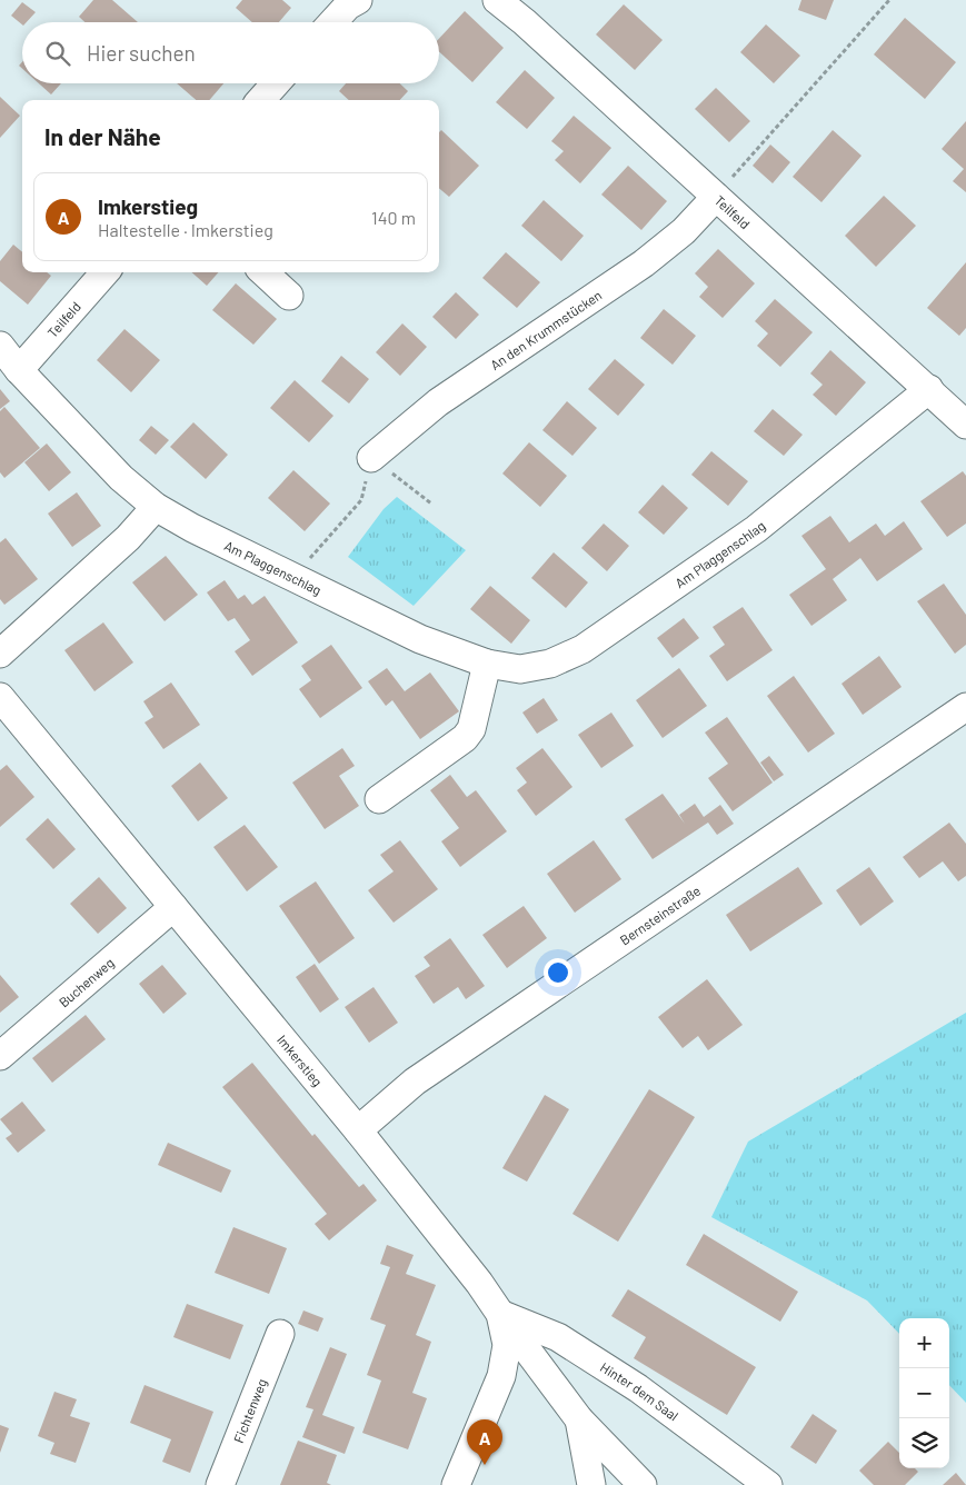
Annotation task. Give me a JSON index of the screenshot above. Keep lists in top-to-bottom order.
{
  "streets": {
    "street": [
      "Teilfeld",
      "An den Krummstücken",
      "Am Plaggenschlag",
      "Bernsteinstraße",
      "Buchenweg",
      "Imkerstieg",
      "Hinter dem Saal",
      "Fichtenweg"
    ]
  },
  "crossings": [
    ["Teilfeld", "An den Krummstücken"],
    ["Teilfeld", "Am Plaggenschlag"],
    ["Bernsteinstraße", "Imkerstieg"],
    ["Buchenweg", "Imkerstieg"],
    ["Imkerstieg", "Hinter dem Saal"]
  ],
  "page": {
    "search": "Hier suchen",
    "heading": "In der Nähe",
    "list": [
      {
        "mark": "A",
        "name": "Imkerstieg",
        "note": "Haltestelle · Imkerstieg",
        "value": "140 m"
      }
    ],
    "map_buttons": ["+", "−"],
    "pins": "A"
  }
}
